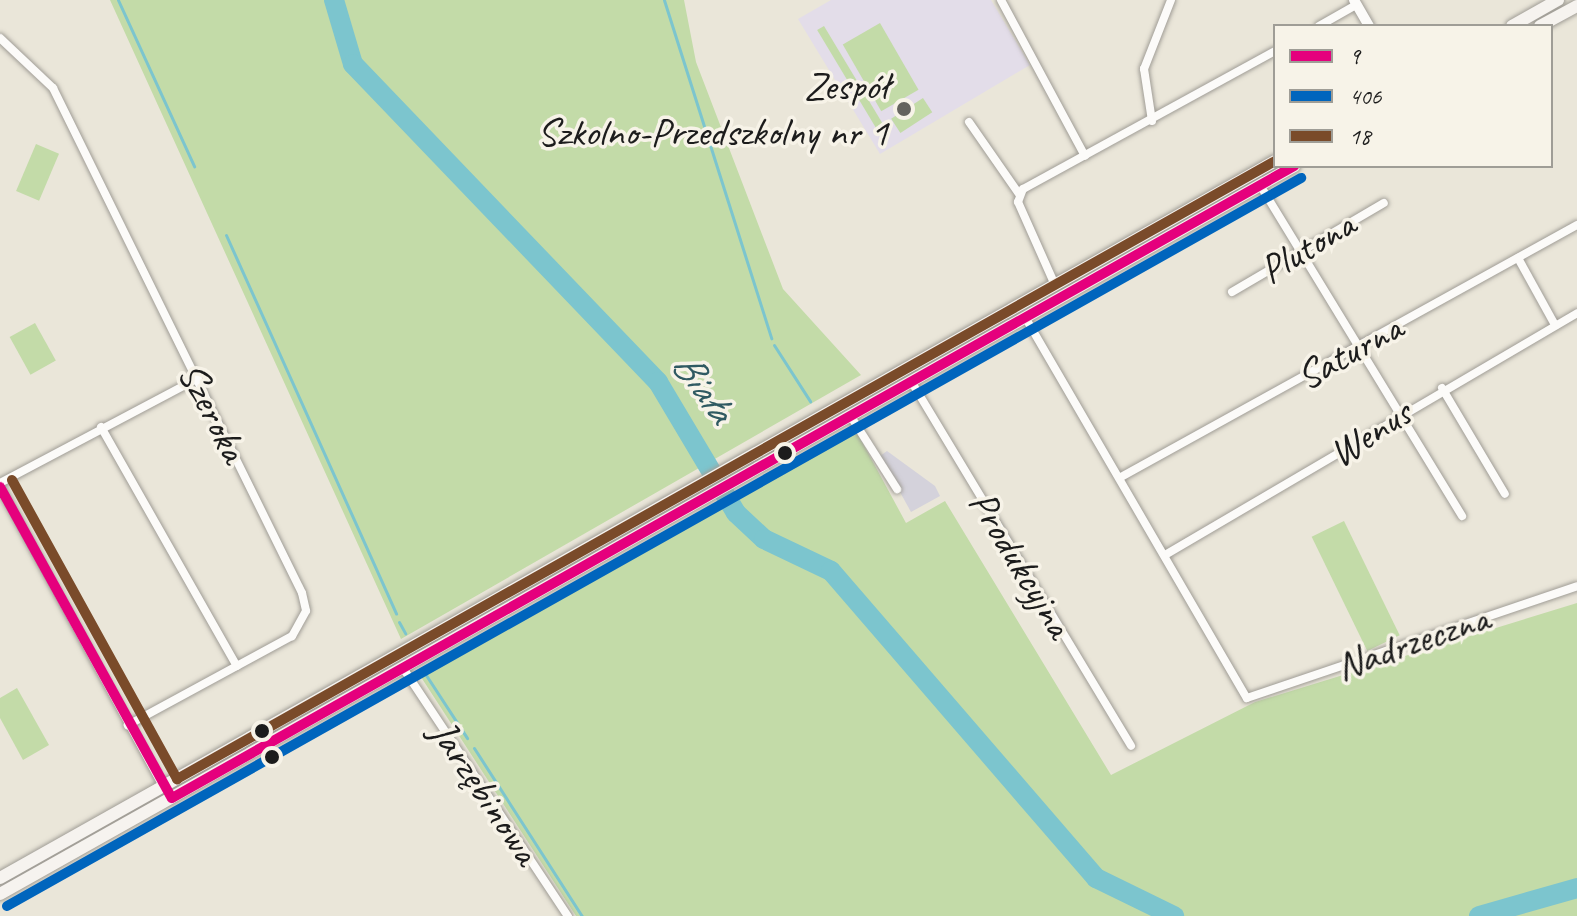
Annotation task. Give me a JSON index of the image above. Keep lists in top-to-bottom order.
{
  "streets": {
    "street": [
      "Plutona",
      "Saturna",
      "Szeroka",
      "Wenus",
      "Produkcyjna",
      "Nadrzeczna",
      "Jarzębinowa"
    ]
  },
  "crossings": [
    ["Wenus", "Nadrzeczna"]
  ],
  "water": ["Biała"],
  "places": ["Zespół Szkolno-Przedszkolny nr 1"],
  "lines": ["transit line 18", "transit line 9", "transit line 406"],
  "legend": ["9", "406", "18"]
}
